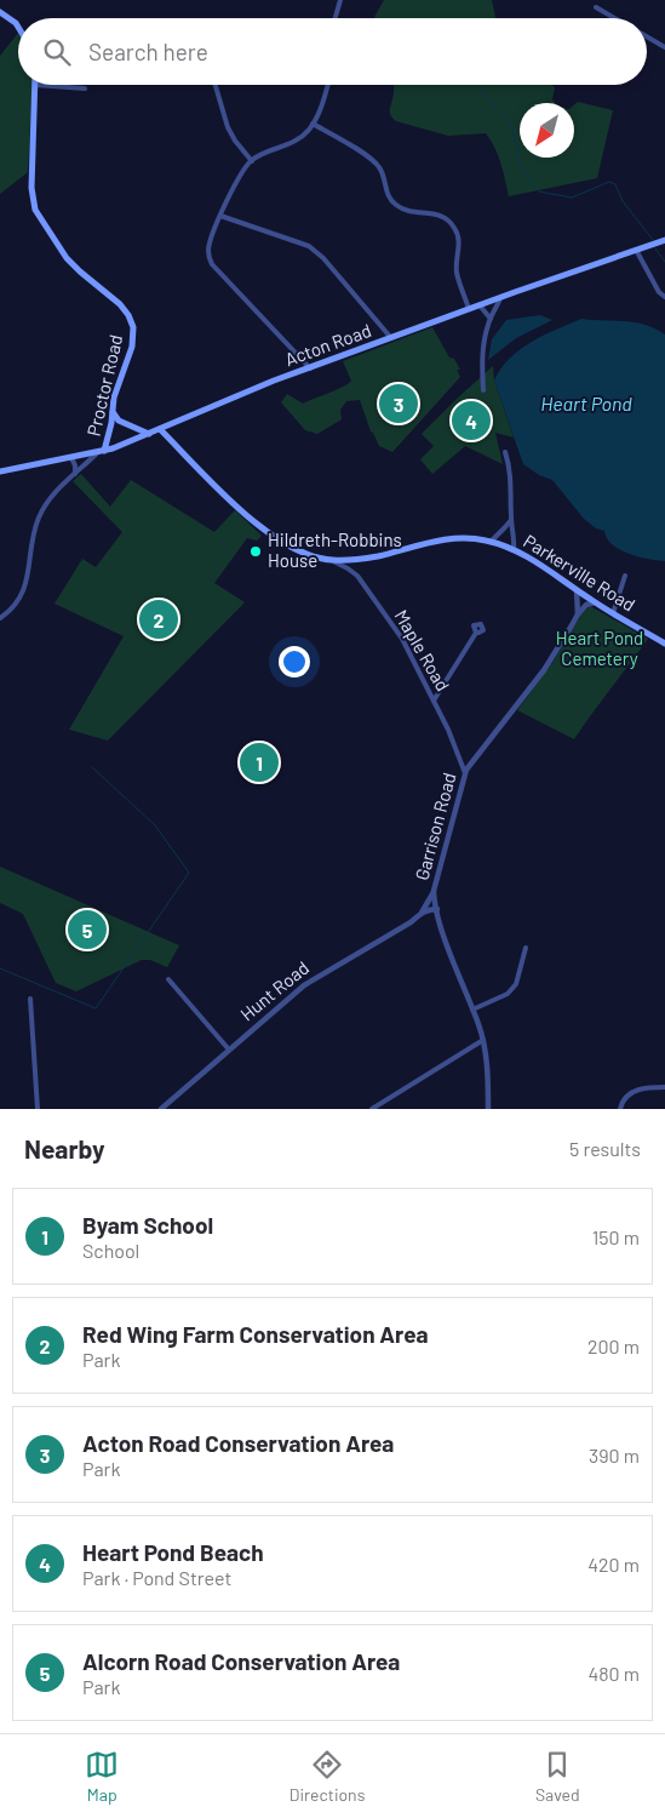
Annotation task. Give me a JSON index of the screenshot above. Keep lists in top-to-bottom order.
{
  "streets": {
    "main road": [
      "Acton Road",
      "Proctor Road",
      "Parkerville Road",
      "Maple Road"
    ],
    "street": ["Garrison Road", "Hunt Road"]
  },
  "crossings": [
    ["Acton Road", "Proctor Road"],
    ["Acton Road", "Maple Road"],
    ["Parkerville Road", "Maple Road"],
    ["Parkerville Road", "Garrison Road"],
    ["Maple Road", "Garrison Road"],
    ["Garrison Road", "Hunt Road"]
  ],
  "water": ["Heart Pond"],
  "parks": ["Heart Pond Cemetery"],
  "places": ["Hildreth-Robbins House"],
  "north": "bottom left",
  "page": {
    "search": "Search here",
    "pins": [
      "3",
      "4",
      "2",
      "1",
      "5"
    ],
    "heading": ["Nearby", "5 results"],
    "list": [
      {
        "mark": "1",
        "name": "Byam School",
        "note": "School",
        "value": "150 m"
      },
      {
        "mark": "2",
        "name": "Red Wing Farm Conservation Area",
        "note": "Park",
        "value": "200 m"
      },
      {
        "mark": "3",
        "name": "Acton Road Conservation Area",
        "note": "Park",
        "value": "390 m"
      },
      {
        "mark": "4",
        "name": "Heart Pond Beach",
        "note": "Park · Pond Street",
        "value": "420 m"
      },
      {
        "mark": "5",
        "name": "Alcorn Road Conservation Area",
        "note": "Park",
        "value": "480 m"
      }
    ],
    "nav": ["Map", "Directions", "Saved"]
  }
}
